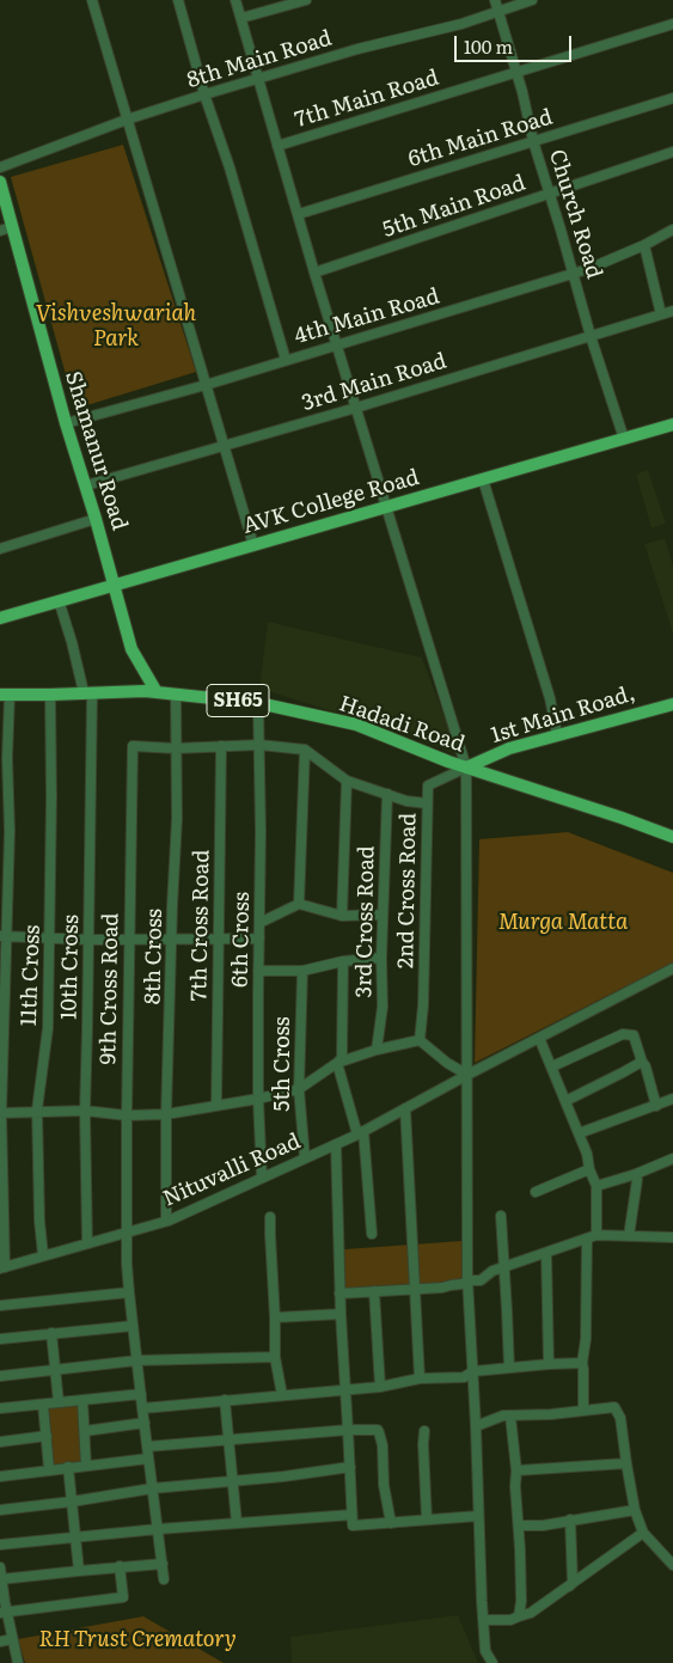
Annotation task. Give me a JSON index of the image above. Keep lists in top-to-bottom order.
{
  "streets": {
    "main road": [
      "Shamanur Road",
      "AVK College Road",
      "SH65",
      "1st Main Road,",
      "Hadadi Road"
    ],
    "street": [
      "8th Main Road",
      "7th Main Road",
      "6th Main Road",
      "5th Main Road",
      "Church Road",
      "4th Main Road",
      "3rd Main Road",
      "2nd Cross Road",
      "3rd Cross Road",
      "7th Cross Road",
      "6th Cross",
      "8th Cross",
      "10th Cross",
      "11th Cross",
      "9th Cross Road",
      "5th Cross",
      "Nituvalli Road"
    ]
  },
  "crossings": [
    ["8th Main Road", "Church Road"],
    ["7th Main Road", "Church Road"],
    ["6th Main Road", "Church Road"],
    ["5th Main Road", "Church Road"],
    ["Church Road", "4th Main Road"],
    ["Church Road", "3rd Main Road"],
    ["Church Road", "AVK College Road"],
    ["4th Main Road", "Shamanur Road"],
    ["3rd Main Road", "Shamanur Road"],
    ["Shamanur Road", "AVK College Road"],
    ["Shamanur Road", "Hadadi Road"],
    ["AVK College Road", "10th Cross"],
    ["1st Main Road,", "Hadadi Road"],
    ["1st Main Road,", "2nd Cross Road"],
    ["Hadadi Road", "2nd Cross Road"],
    ["Hadadi Road", "6th Cross"],
    ["Hadadi Road", "8th Cross"],
    ["Hadadi Road", "10th Cross"],
    ["Hadadi Road", "11th Cross"],
    ["6th Cross", "Nituvalli Road"],
    ["8th Cross", "9th Cross Road"],
    ["8th Cross", "Nituvalli Road"],
    ["10th Cross", "Nituvalli Road"],
    ["11th Cross", "Nituvalli Road"],
    ["9th Cross Road", "Nituvalli Road"],
    ["5th Cross", "Nituvalli Road"]
  ],
  "parks": ["Vishveshwariah Park", "Murga Matta", "RH Trust Crematory"],
  "scale_bar": "100 m"
}
